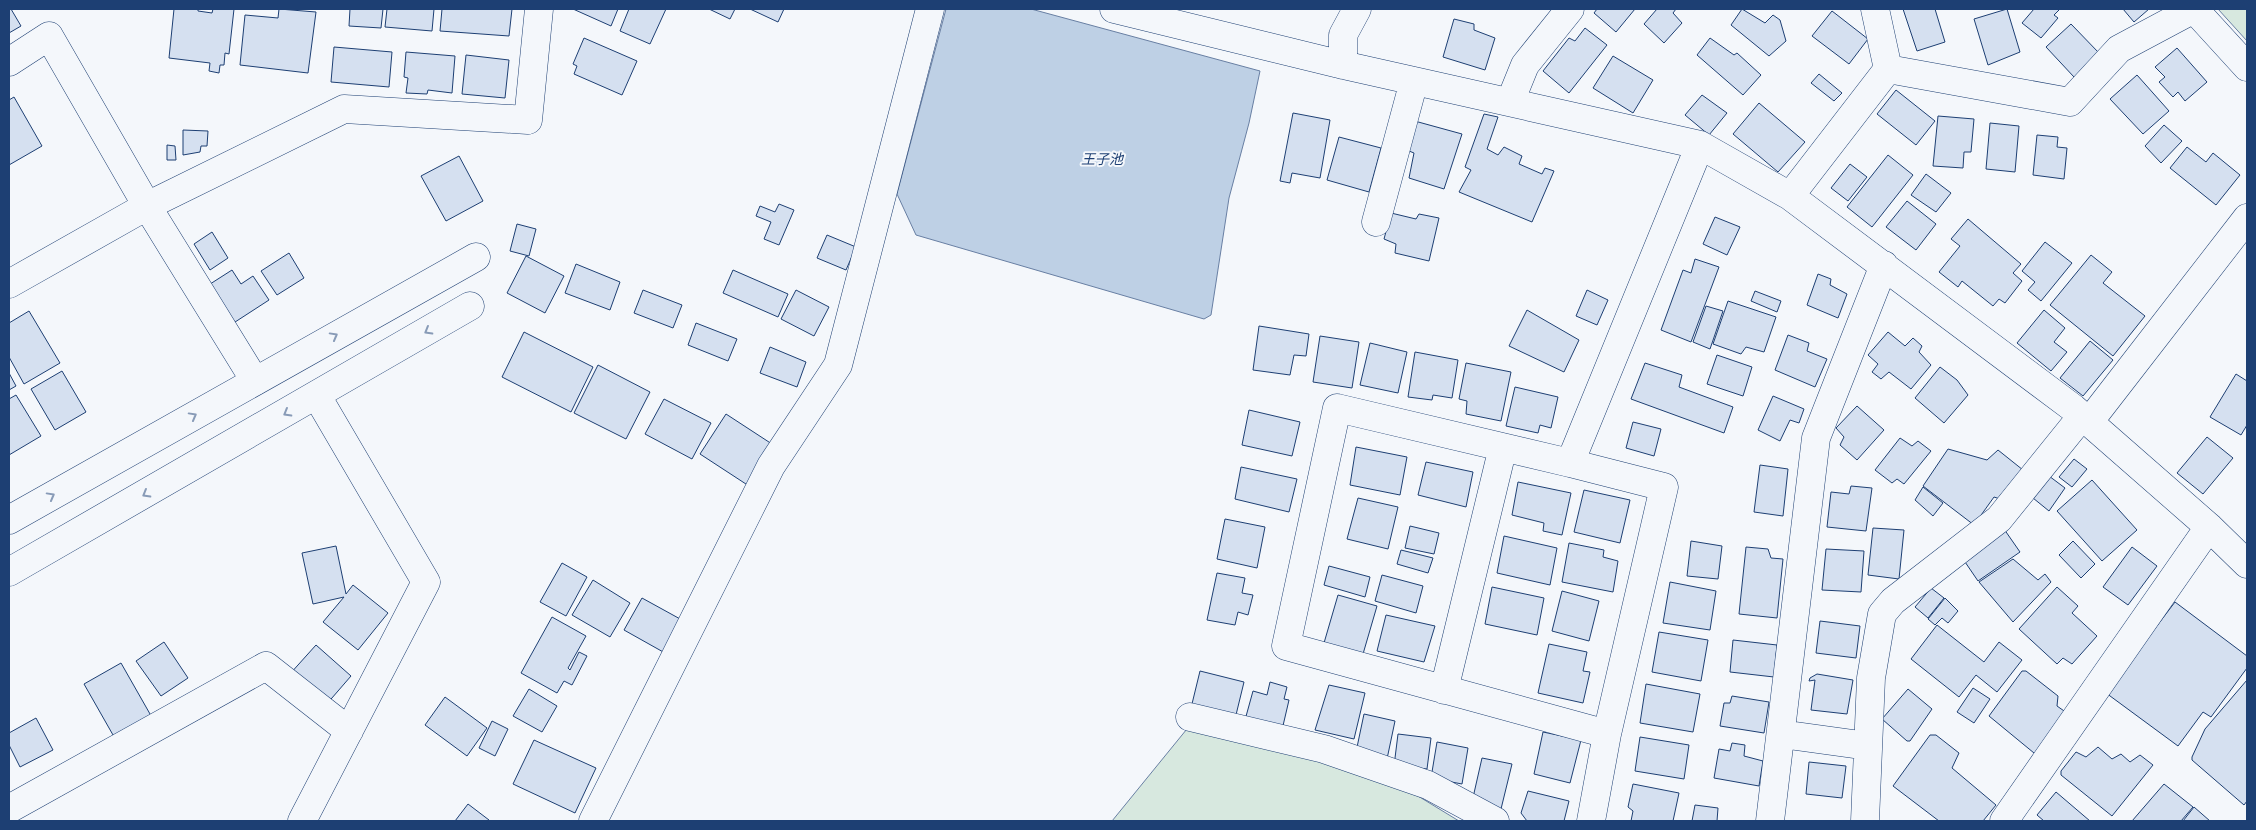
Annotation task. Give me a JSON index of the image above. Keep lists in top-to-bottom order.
{
  "water": ["王子池"]
}
